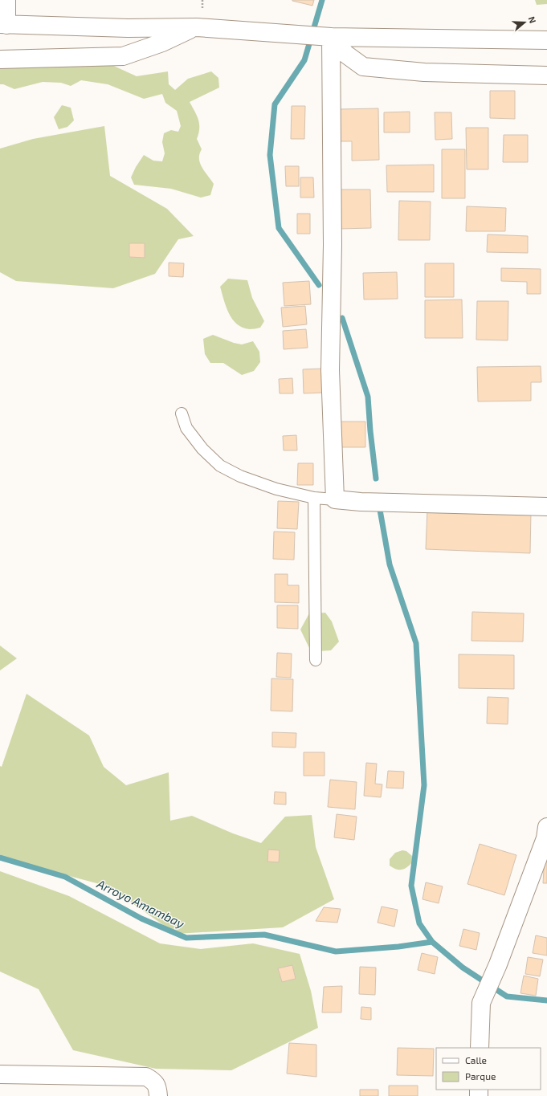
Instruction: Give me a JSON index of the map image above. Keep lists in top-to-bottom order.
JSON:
{
  "water": ["Arroyo Amambay"],
  "legend": ["Calle", "Parque"],
  "north": "right"
}
